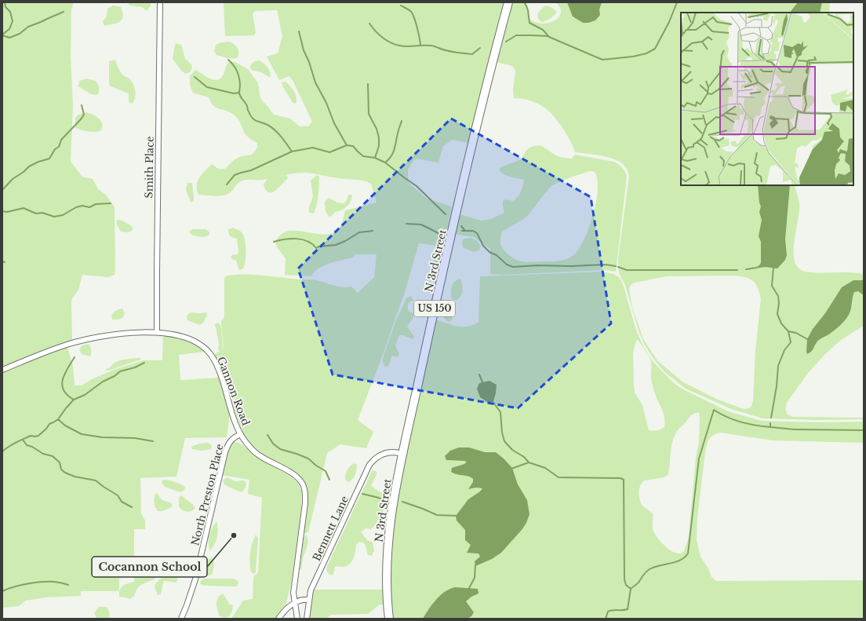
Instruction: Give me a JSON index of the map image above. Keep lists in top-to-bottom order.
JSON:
{
  "streets": {
    "main road": ["N 3rd Street", "US 150"],
    "street": [
      "Smith Place",
      "Gannon Road",
      "North Preston Place",
      "Bennett Lane"
    ]
  },
  "crossings": [
    ["Smith Place", "Gannon Road"],
    ["N 3rd Street", "Bennett Lane"],
    ["Gannon Road", "North Preston Place"]
  ],
  "places": ["Cocannon School"]
}
